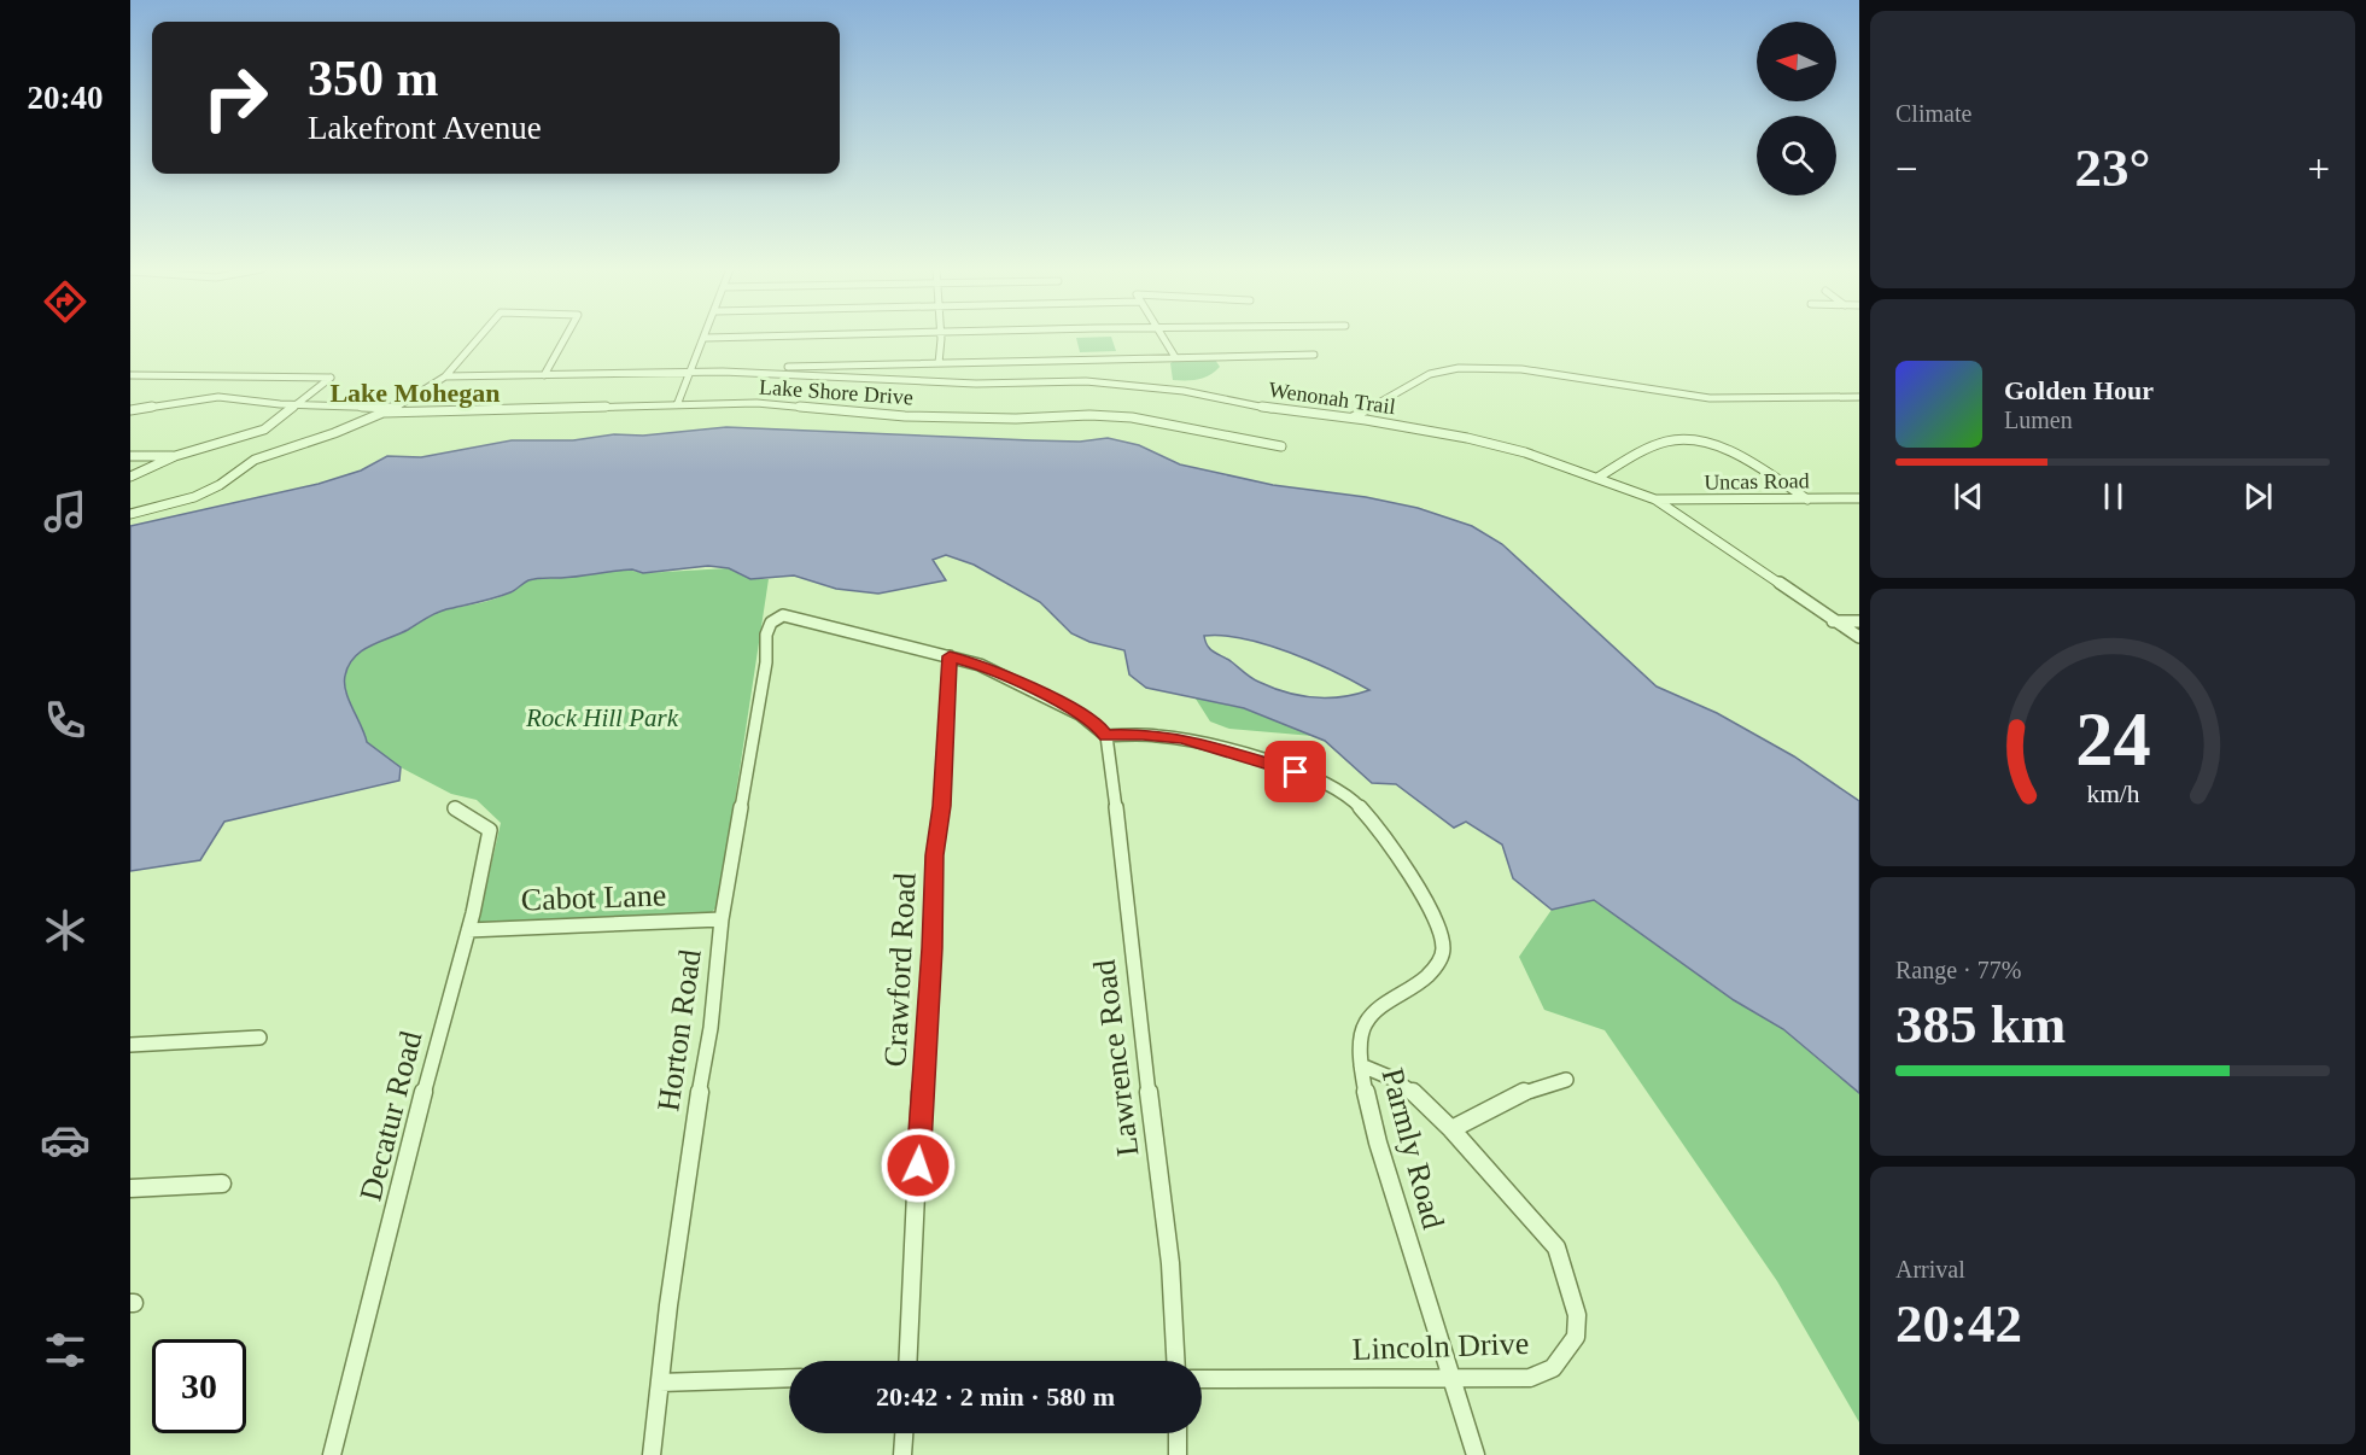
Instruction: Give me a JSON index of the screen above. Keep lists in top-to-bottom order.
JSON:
{
  "streets": {
    "street": [
      "Lake Shore Drive",
      "Wenonah Trail",
      "Uncas Road",
      "Cabot Lane",
      "Crawford Road",
      "Horton Road",
      "Lawrence Road",
      "Decatur Road",
      "Parmly Road",
      "Lincoln Drive"
    ]
  },
  "crossings": [
    ["Wenonah Trail", "Uncas Road"],
    ["Cabot Lane", "Horton Road"],
    ["Cabot Lane", "Decatur Road"],
    ["Crawford Road", "Horton Road"],
    ["Lawrence Road", "Parmly Road"],
    ["Parmly Road", "Lincoln Drive"]
  ],
  "districts": ["Lake Mohegan"],
  "parks": ["Rock Hill Park"],
  "north": "left",
  "page": {
    "tabs": "20:40",
    "tile": [
      "Climate",
      ["Range · 77%", "385 km"],
      ["Arrival", "20:42"]
    ],
    "turn": ["350 m", "Lakefront Avenue"],
    "heat": ["−", "23°", "+"],
    "song": ["Golden Hour", "Lumen"],
    "limit": "30",
    "trip": "20:42 · 2 min · 580 m",
    "gauge": ["24", "km/h"]
  }
}
